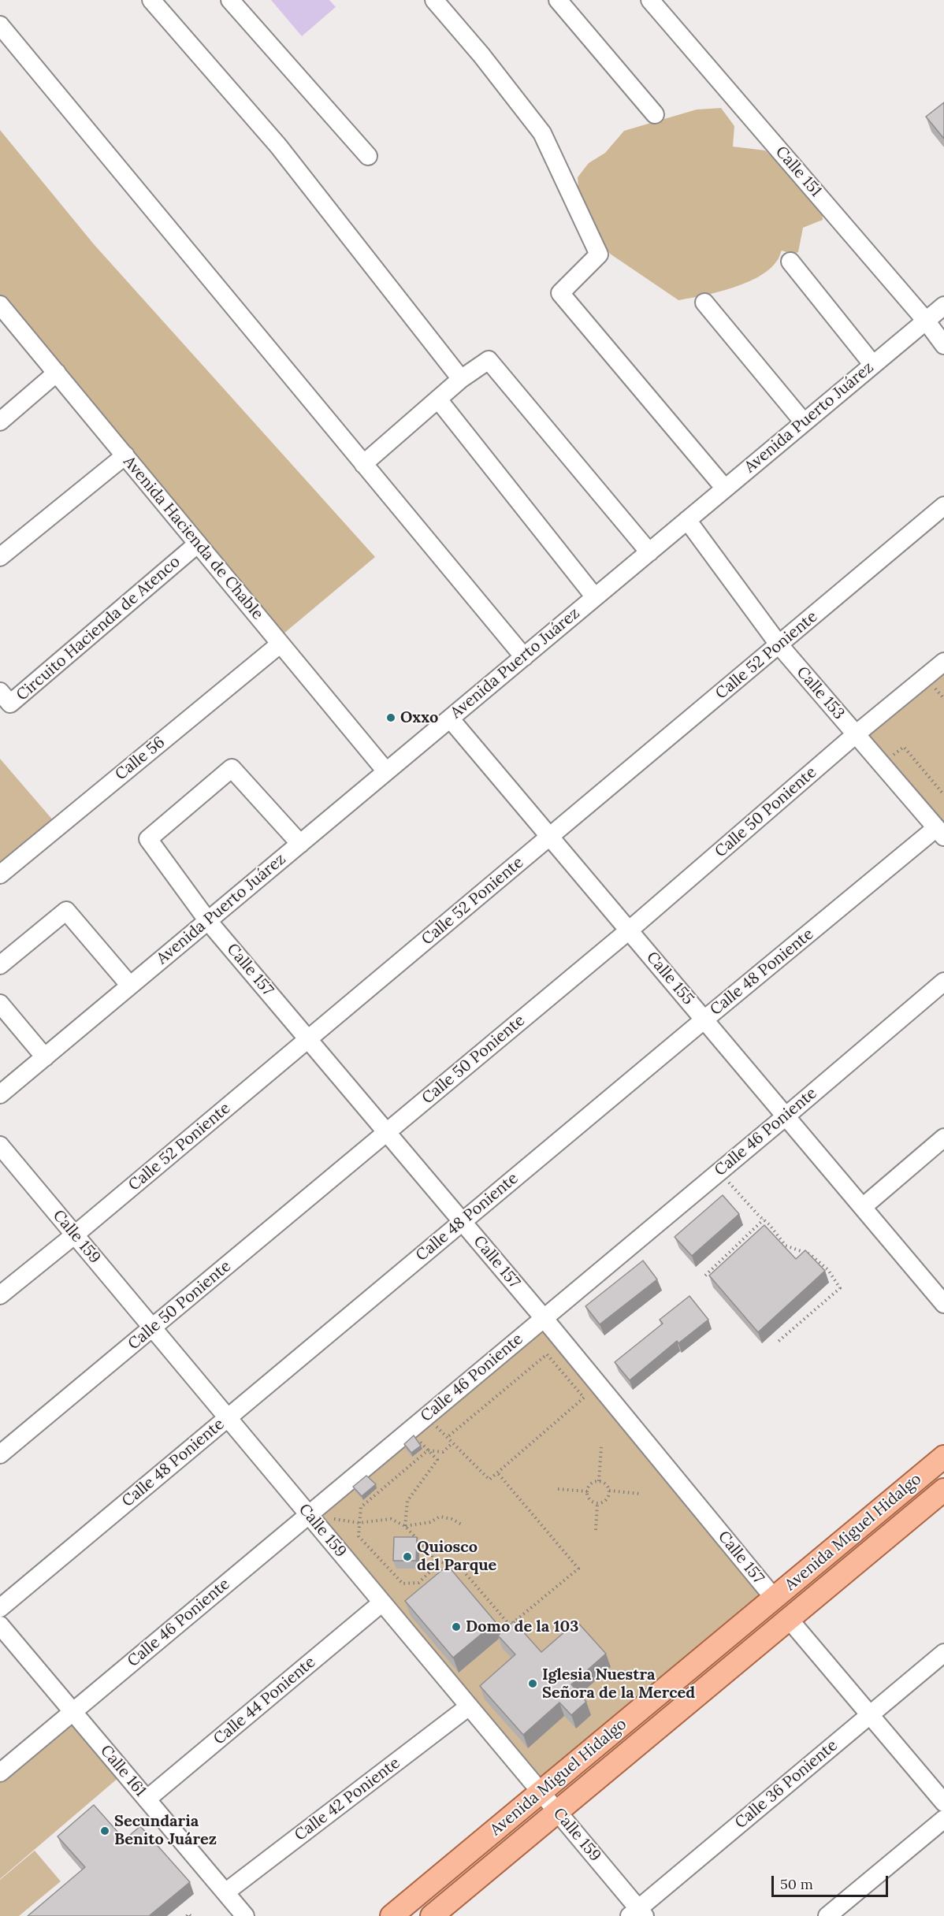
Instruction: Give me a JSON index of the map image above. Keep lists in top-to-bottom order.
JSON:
{
  "streets": {
    "main road": ["Avenida Miguel Hidalgo"],
    "street": [
      "Calle 151",
      "Avenida Puerto Juárez",
      "Avenida Hacienda de Chable",
      "Circuito Hacienda de Atenco",
      "Calle 52 Poniente",
      "Calle 153",
      "Calle 56",
      "Calle 50 Poniente",
      "Calle 157",
      "Calle 48 Poniente",
      "Calle 155",
      "Calle 46 Poniente",
      "Calle 159",
      "Calle 44 Poniente",
      "Calle 161",
      "Calle 36 Poniente",
      "Calle 42 Poniente"
    ]
  },
  "crossings": [
    ["Calle 151", "Avenida Puerto Juárez"],
    ["Avenida Puerto Juárez", "Avenida Hacienda de Chable"],
    ["Avenida Puerto Juárez", "Calle 153"],
    ["Avenida Puerto Juárez", "Calle 157"],
    ["Avenida Puerto Juárez", "Calle 155"],
    ["Avenida Hacienda de Chable", "Circuito Hacienda de Atenco"],
    ["Avenida Hacienda de Chable", "Calle 56"],
    ["Calle 52 Poniente", "Calle 153"],
    ["Calle 52 Poniente", "Calle 157"],
    ["Calle 52 Poniente", "Calle 155"],
    ["Calle 52 Poniente", "Calle 159"],
    ["Calle 153", "Calle 50 Poniente"],
    ["Calle 153", "Calle 48 Poniente"],
    ["Calle 50 Poniente", "Calle 157"],
    ["Calle 50 Poniente", "Calle 155"],
    ["Calle 50 Poniente", "Calle 159"],
    ["Calle 157", "Calle 48 Poniente"],
    ["Calle 157", "Calle 46 Poniente"],
    ["Calle 157", "Avenida Miguel Hidalgo"],
    ["Calle 48 Poniente", "Calle 155"],
    ["Calle 48 Poniente", "Calle 159"],
    ["Calle 155", "Calle 46 Poniente"],
    ["Calle 46 Poniente", "Calle 159"],
    ["Calle 46 Poniente", "Calle 161"],
    ["Calle 159", "Avenida Miguel Hidalgo"],
    ["Calle 159", "Calle 44 Poniente"],
    ["Calle 159", "Calle 36 Poniente"],
    ["Calle 159", "Calle 42 Poniente"],
    ["Calle 44 Poniente", "Calle 161"],
    ["Calle 161", "Calle 42 Poniente"]
  ],
  "places": [
    "Oxxo",
    "Quiosco del Parque",
    "Domo de la 103",
    "Iglesia Nuestra Señora de la Merced",
    "Secundaria Benito Juárez"
  ],
  "scale_bar": "50 m"
}
